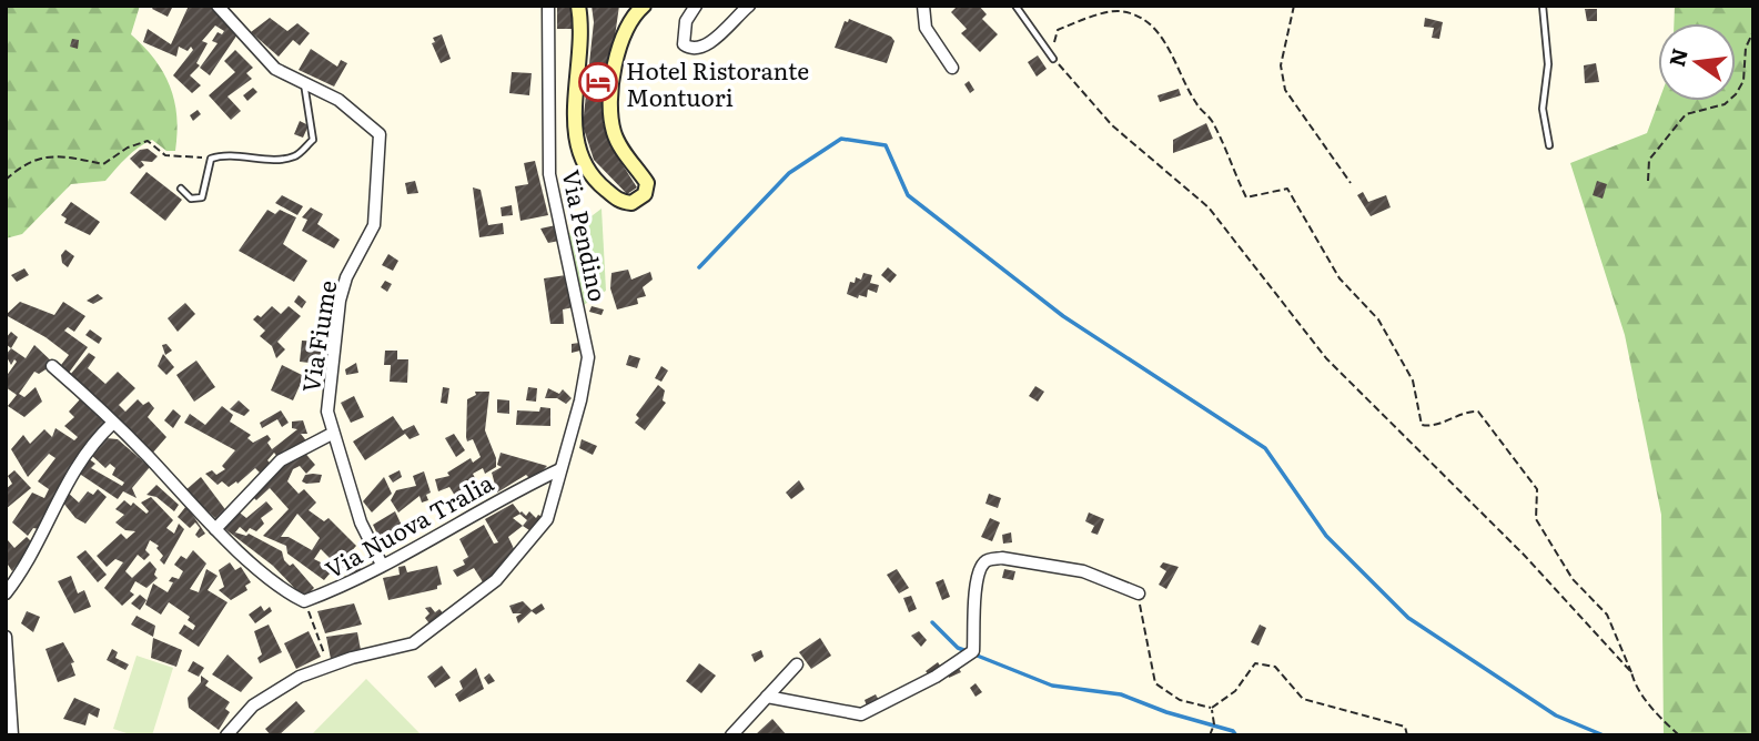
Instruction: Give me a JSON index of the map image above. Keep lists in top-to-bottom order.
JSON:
{
  "streets": {
    "street": ["Via Pendino", "Via Fiume", "Via Nuova Tralia"]
  },
  "crossings": [
    ["Via Pendino", "Via Nuova Tralia"],
    ["Via Fiume", "Via Nuova Tralia"]
  ],
  "places": {
    "hotel": ["Hotel Ristorante Montuori"]
  },
  "north": "left"
}
